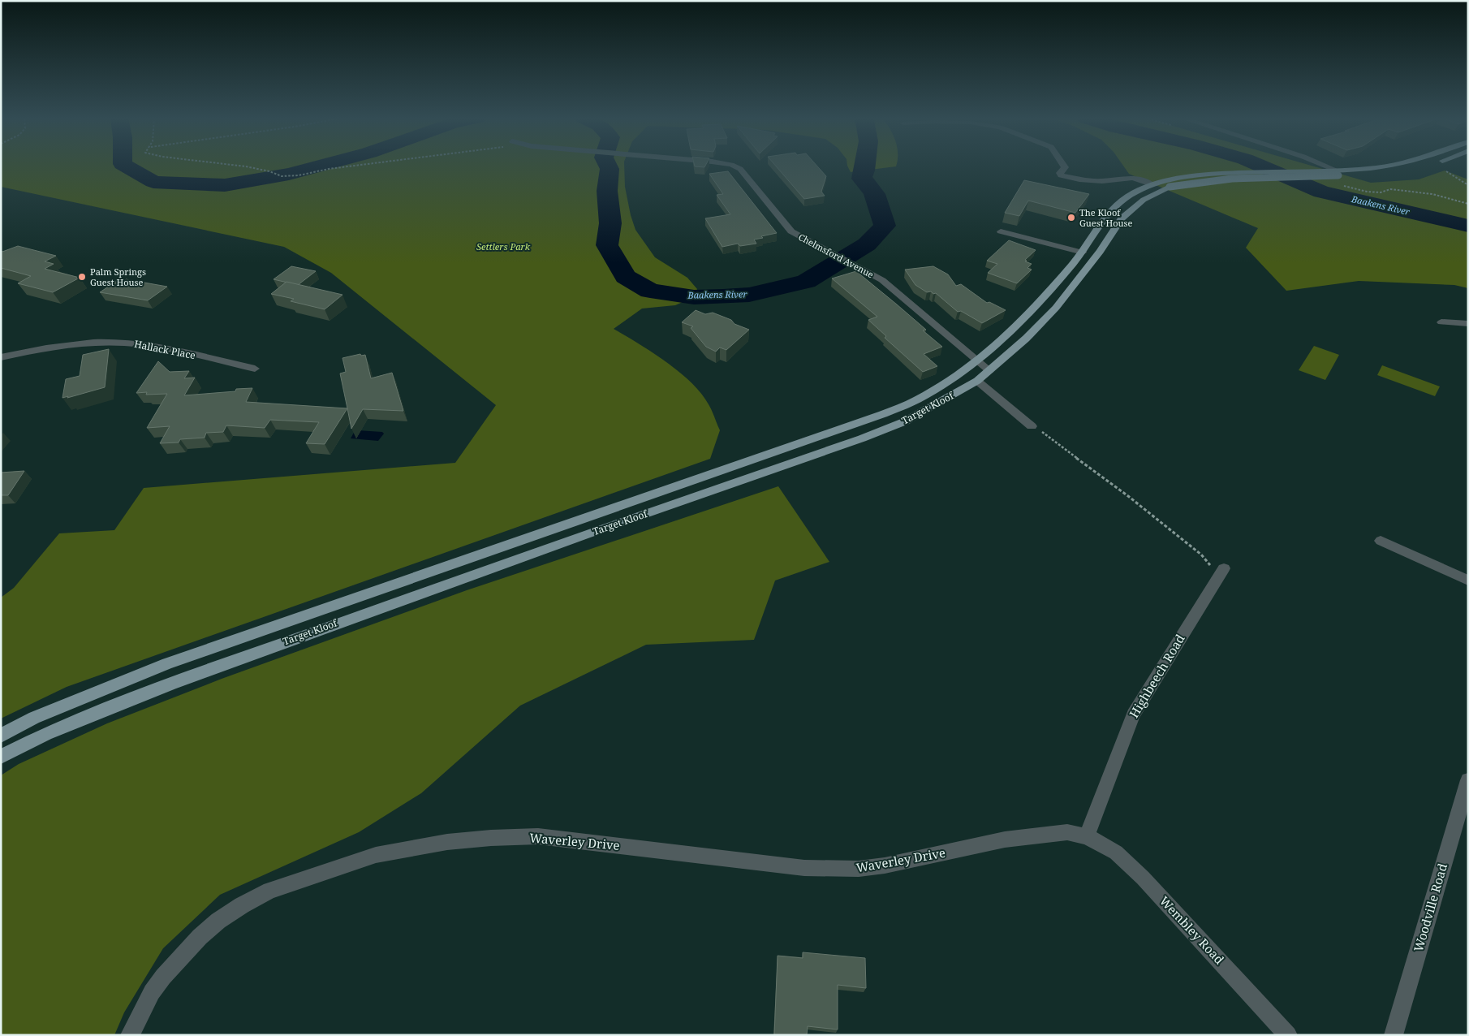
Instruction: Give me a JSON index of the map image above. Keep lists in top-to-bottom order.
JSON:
{
  "streets": {
    "main road": ["Target Kloof"],
    "street": [
      "Chelmsford Avenue",
      "Hallack Place",
      "Highbeech Road",
      "Waverley Drive",
      "Woodville Road",
      "Wembley Road"
    ]
  },
  "crossings": [
    ["Chelmsford Avenue", "Target Kloof"],
    ["Highbeech Road", "Waverley Drive"],
    ["Highbeech Road", "Wembley Road"],
    ["Waverley Drive", "Wembley Road"]
  ],
  "water": ["Baakens River"],
  "parks": ["Settlers Park"],
  "places": ["The Kloof Guest House", "Palm Springs Guest House"]
}
